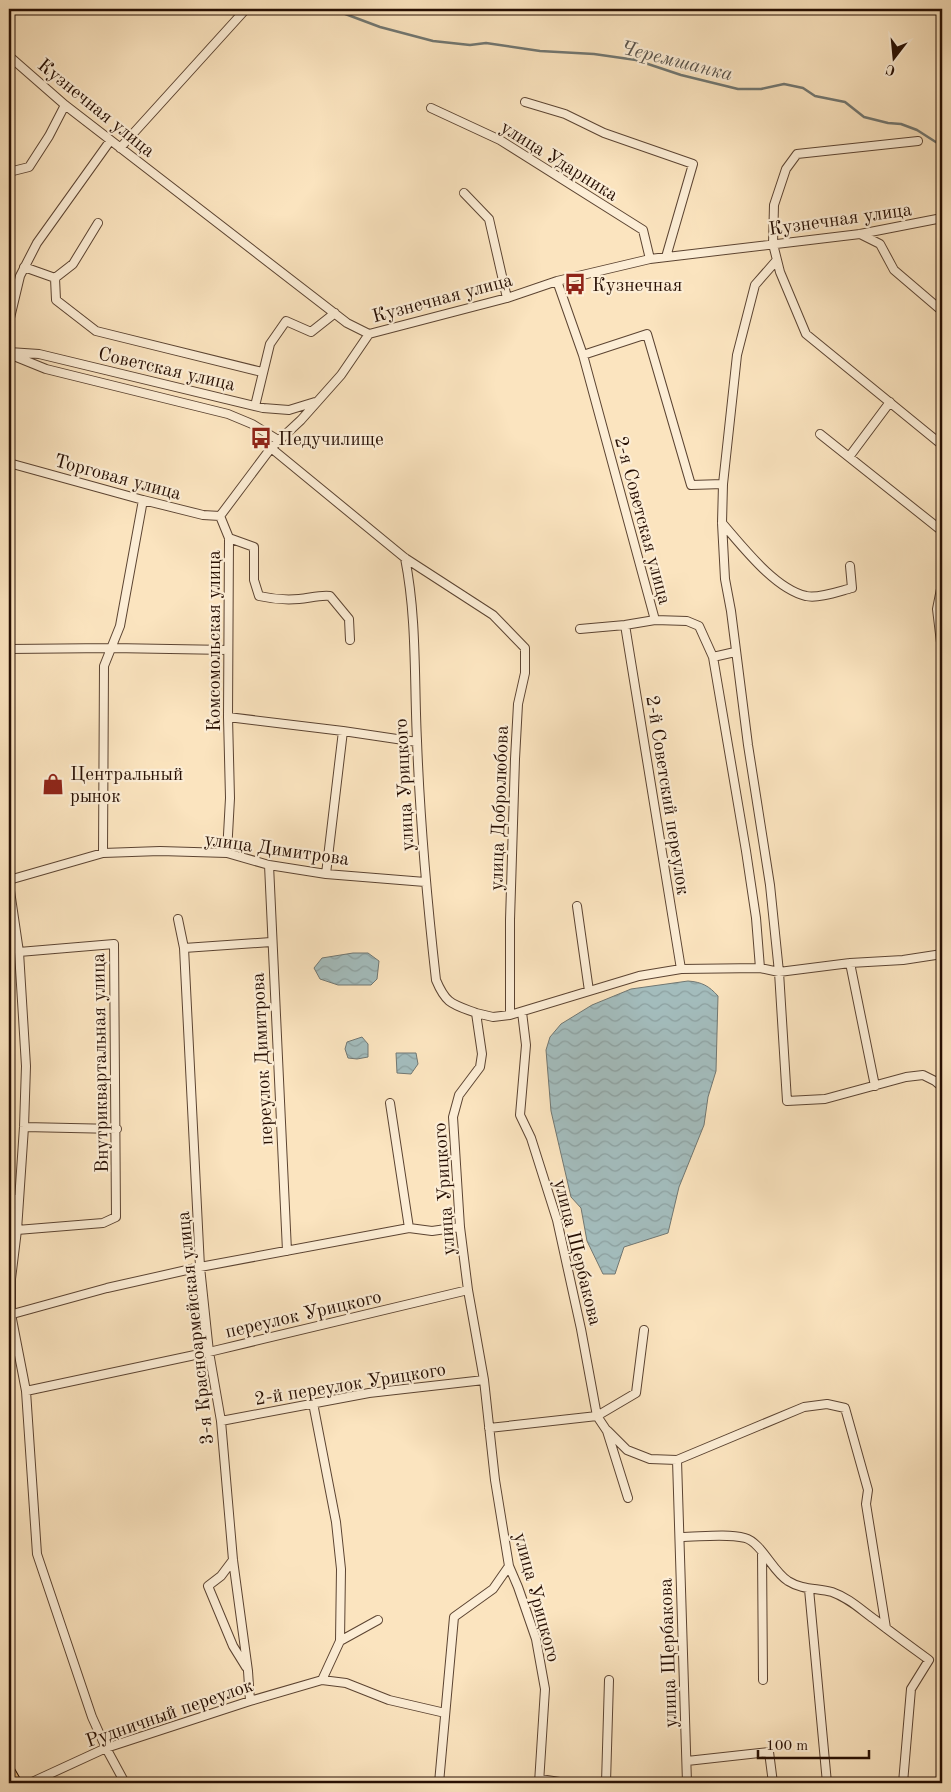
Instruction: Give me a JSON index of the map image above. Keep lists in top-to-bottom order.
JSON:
{
  "streets": {
    "street": [
      "Кузнечная улица",
      "улица Ударника",
      "Советская улица",
      "Торговая улица",
      "2-я Советская улица",
      "Комсомольская улица",
      "улица Урицкого",
      "2-й Советский переулок",
      "улица Добролюбова",
      "улица Димитрова",
      "переулок Димитрова",
      "Внутриквартальная улица",
      "улица Щербакова",
      "переулок Урицкого",
      "3-я Красноармейская улица",
      "2-й переулок Урицкого",
      "Рудничный переулок"
    ]
  },
  "crossings": [
    ["Кузнечная улица", "улица Ударника"],
    ["Кузнечная улица", "2-я Советская улица"],
    ["Торговая улица", "Комсомольская улица"],
    ["Комсомольская улица", "улица Димитрова"],
    ["улица Урицкого", "улица Добролюбова"],
    ["улица Урицкого", "улица Димитрова"],
    ["улица Урицкого", "переулок Урицкого"],
    ["улица Урицкого", "2-й переулок Урицкого"],
    ["улица Димитрова", "переулок Димитрова"],
    ["переулок Урицкого", "3-я Красноармейская улица"],
    ["3-я Красноармейская улица", "2-й переулок Урицкого"],
    ["3-я Красноармейская улица", "Рудничный переулок"]
  ],
  "water": ["Черемшанка"],
  "places": {
    "bus stop": ["Кузнечная", "Педучилище"],
    "shop": ["Центральный рынок"]
  },
  "scale_bar": "100 m",
  "north": "bottom"
}
